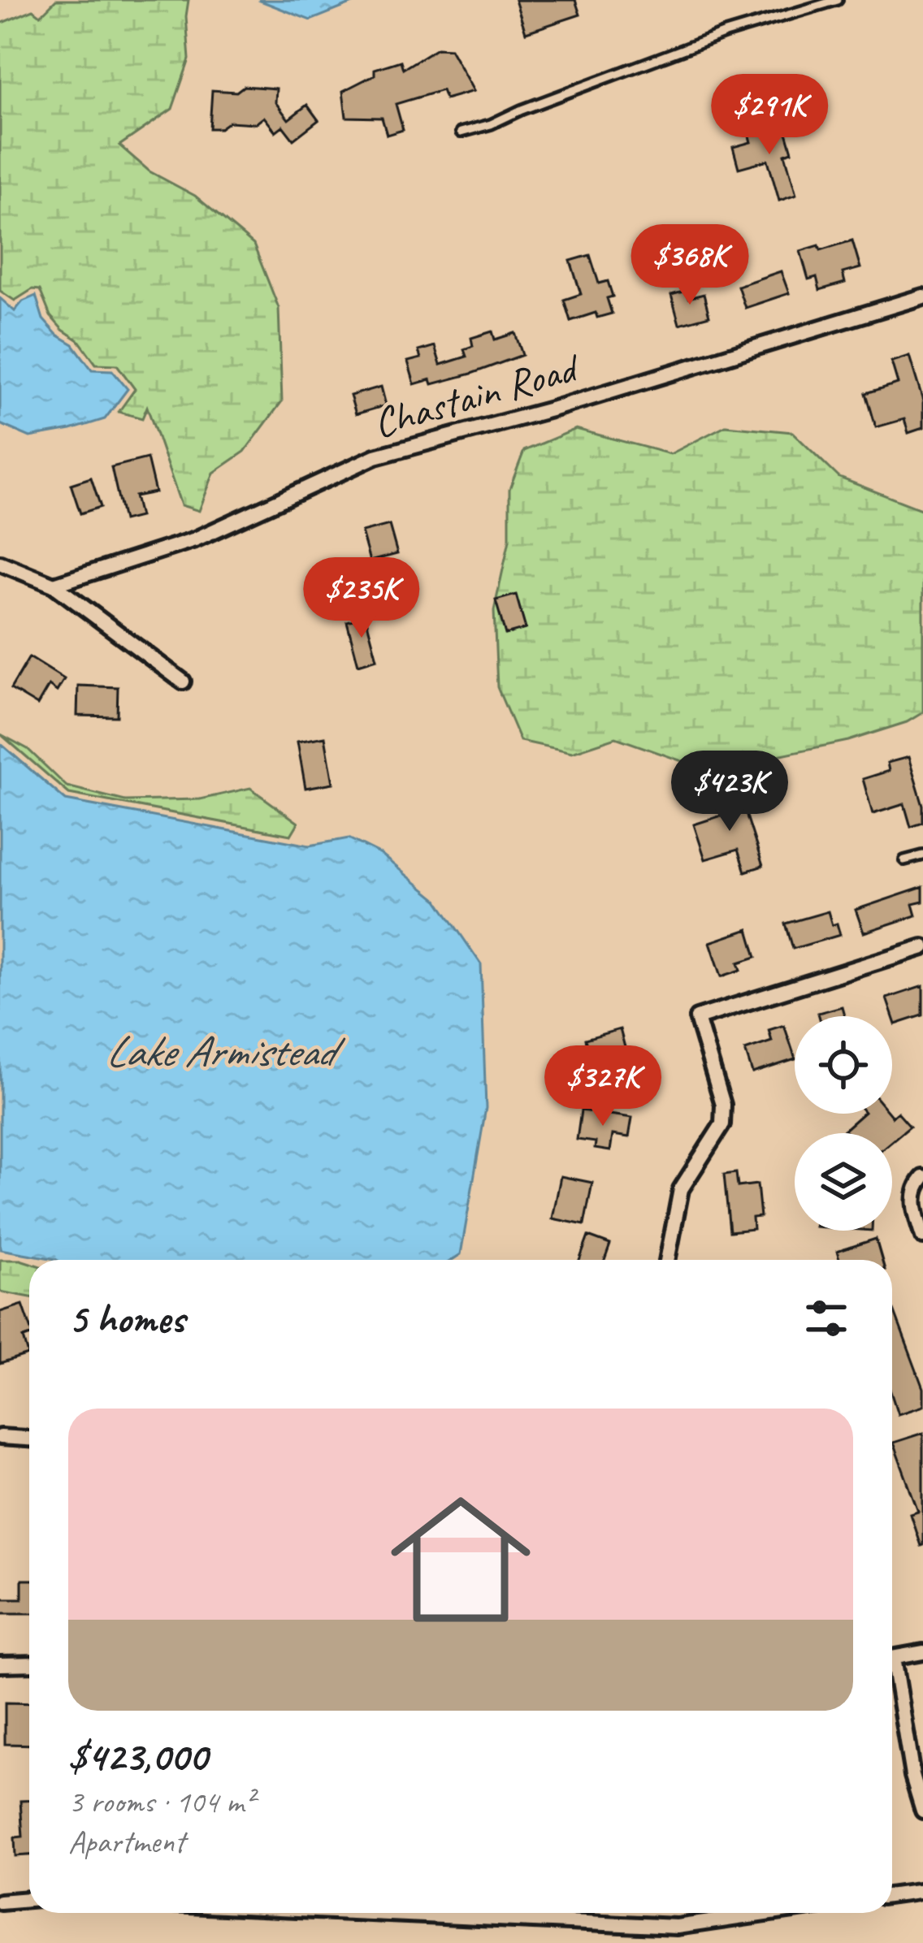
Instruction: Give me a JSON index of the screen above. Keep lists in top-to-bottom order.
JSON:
{
  "streets": {
    "street": ["Chastain Road"]
  },
  "water": ["Lake Armistead"],
  "page": {
    "price": [
      "$291K",
      "$368K",
      "$235K",
      "$423K",
      "$327K"
    ],
    "heading": "5 homes",
    "list": [
      {
        "name": "$423,000",
        "note": "3 rooms · 104 m² · Apartment"
      }
    ]
  }
}
